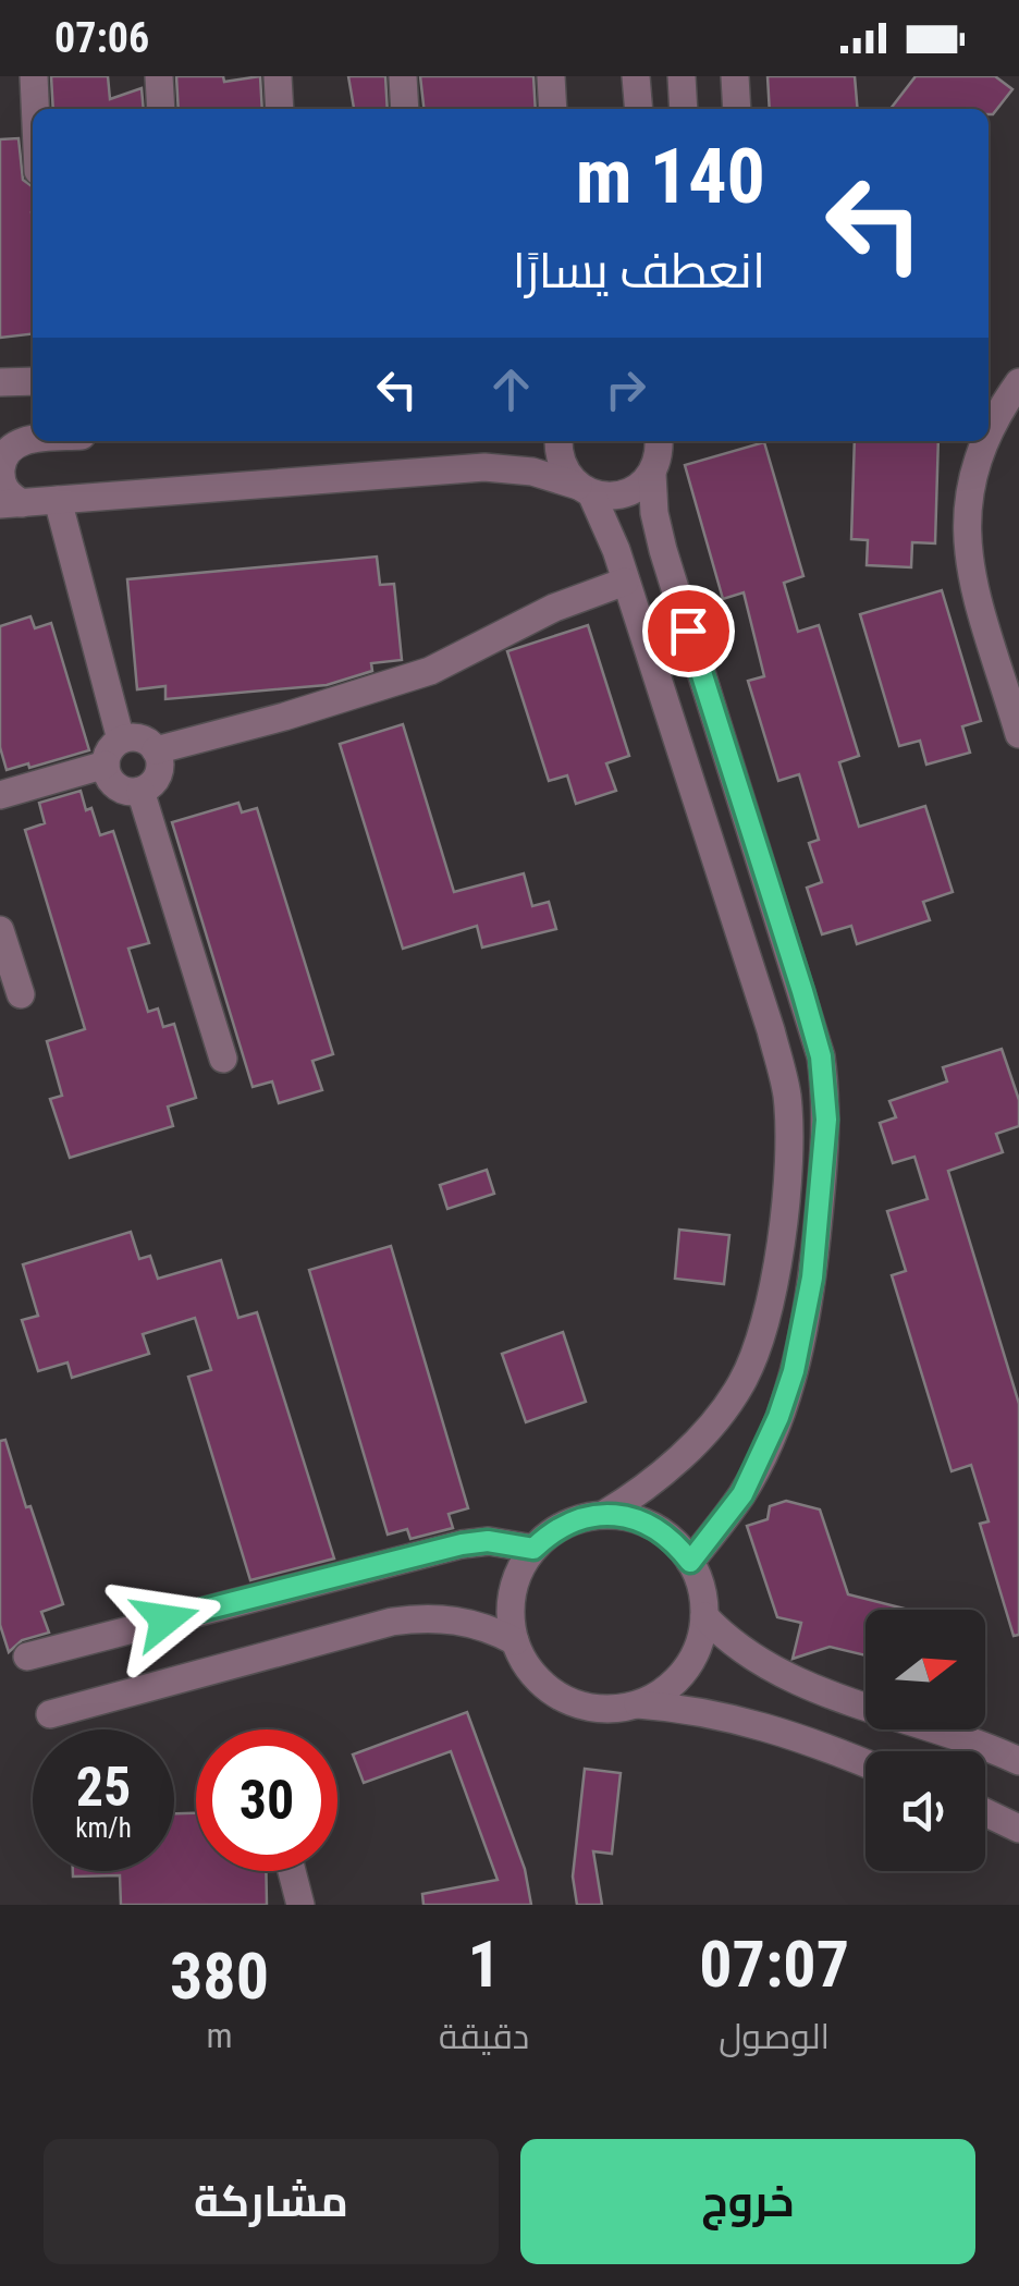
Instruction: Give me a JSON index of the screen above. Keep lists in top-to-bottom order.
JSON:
{
  "north": "right",
  "page": {
    "status": "07:06",
    "turn": ["140 m", "انعطف يسارًا"],
    "speed": "25 km/h",
    "limit": "30",
    "eta": [
      "07:07",
      "الوصول",
      "1",
      "دقيقة",
      "380",
      "m"
    ],
    "buttons": ["خروج", "مشاركة"]
  }
}
